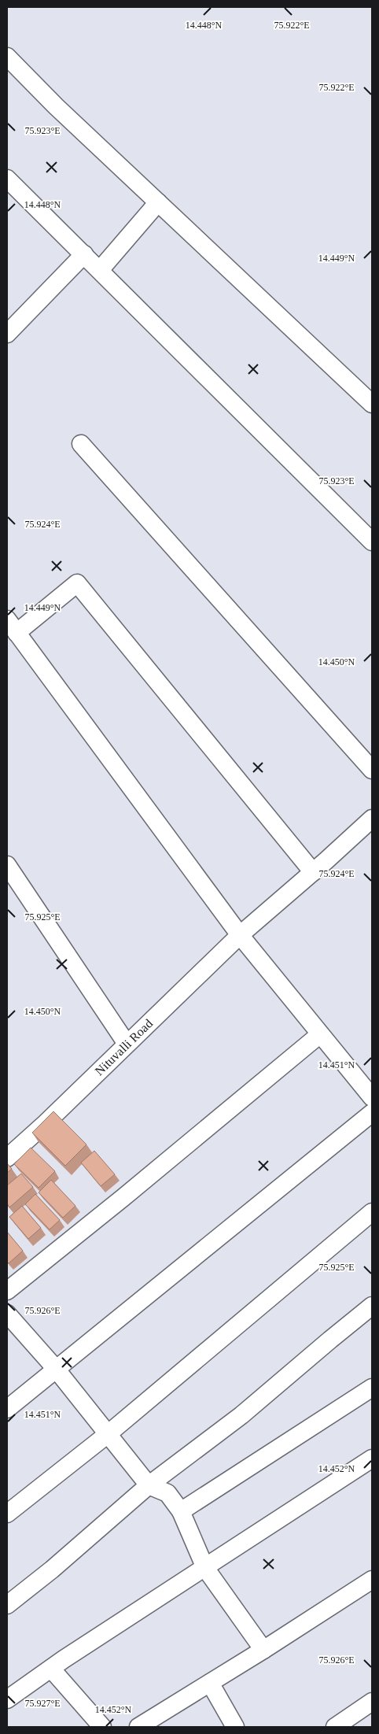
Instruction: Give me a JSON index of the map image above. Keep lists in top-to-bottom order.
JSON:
{
  "streets": {
    "street": ["Nituvalli Road"]
  },
  "coordinates": [
    "75.922°E",
    "14.448°N",
    "75.923°E",
    "14.449°N",
    "75.924°E",
    "14.450°N",
    "75.925°E",
    "14.451°N",
    "75.926°E",
    "14.452°N",
    "75.927°E"
  ]
}
